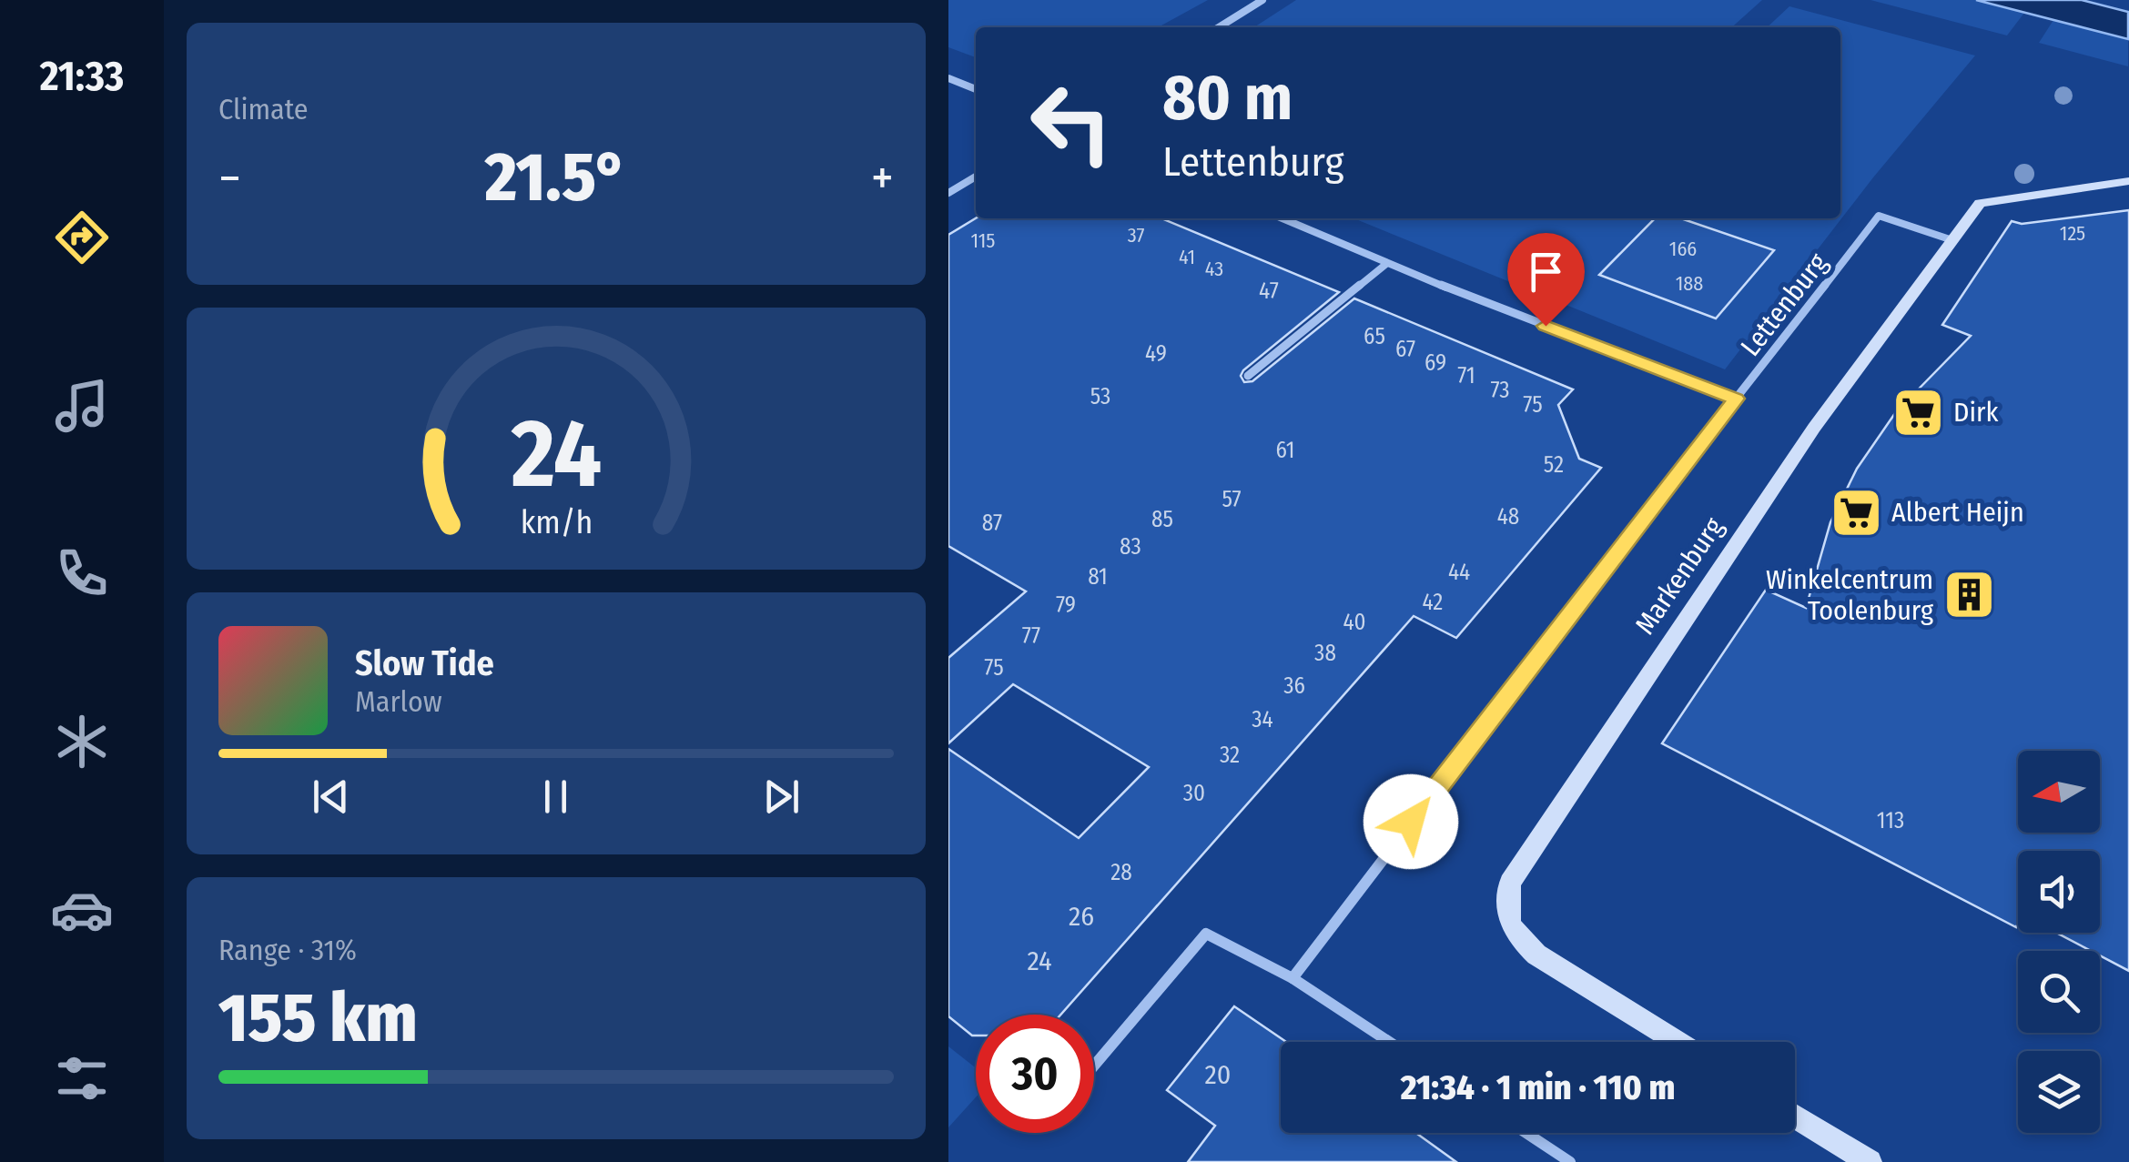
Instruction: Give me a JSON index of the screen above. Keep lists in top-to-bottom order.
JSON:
{
  "streets": {
    "street": ["Lettenburg", "Markenburg"]
  },
  "crossings": [
    ["Lettenburg", "Markenburg"]
  ],
  "places": {
    "supermarket": ["Dirk", "Albert Heijn"],
    "building": ["Winkelcentrum Toolenburg"]
  },
  "house_numbers": [
    "125",
    "37",
    "115",
    "166",
    "41",
    "43",
    "188",
    "47",
    "65",
    "67",
    "49",
    "69",
    "71",
    "73",
    "53",
    "75",
    "61",
    "52",
    "57",
    "48",
    "85",
    "87",
    "83",
    "44",
    "81",
    "42",
    "79",
    "40",
    "77",
    "38",
    "75",
    "36",
    "34",
    "32",
    "30",
    "113",
    "28",
    "26",
    "24",
    "20"
  ],
  "north": "left",
  "page": {
    "tabs": "21:33",
    "tile": [
      "Climate",
      ["Range · 31%", "155 km"]
    ],
    "turn": ["80 m", "Lettenburg"],
    "heat": ["−", "21.5°", "+"],
    "song": ["Slow Tide", "Marlow"],
    "limit": "30",
    "trip": "21:34 · 1 min · 110 m",
    "gauge": ["24", "km/h"]
  }
}
